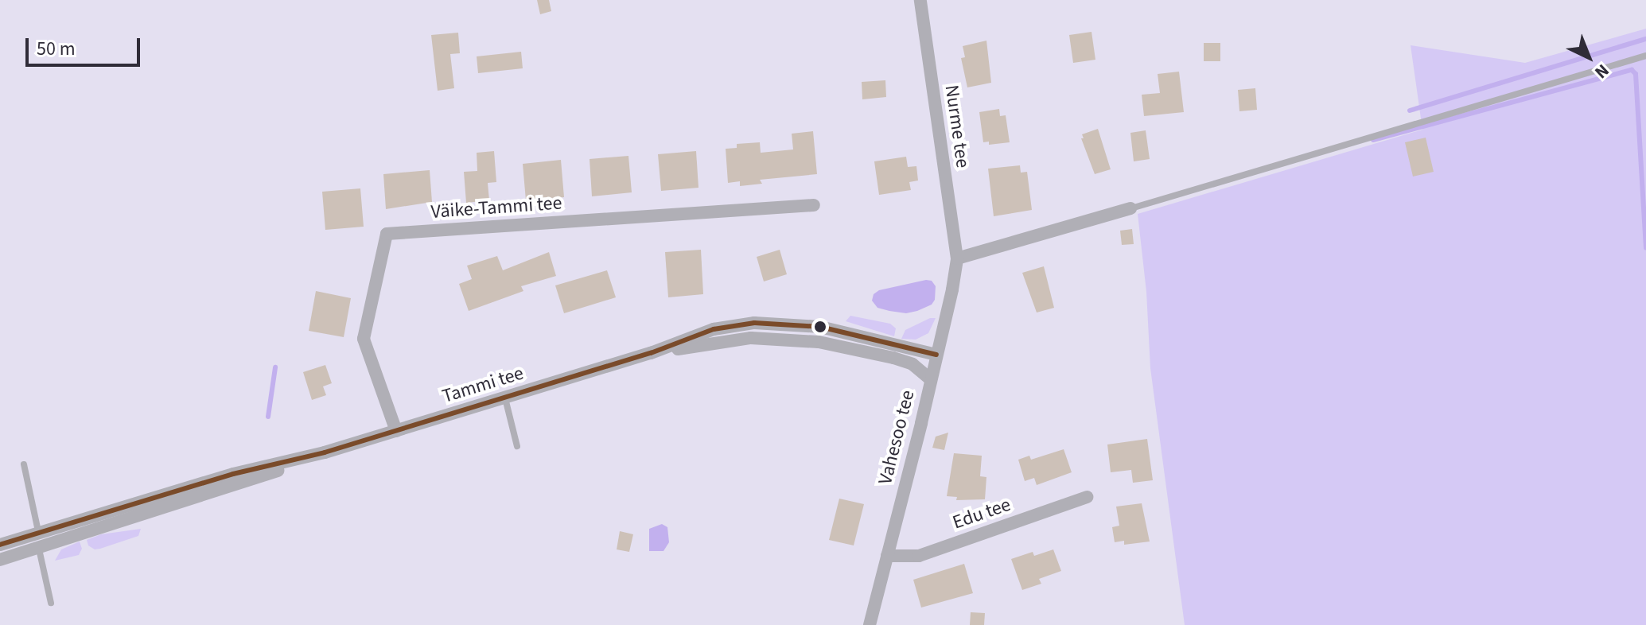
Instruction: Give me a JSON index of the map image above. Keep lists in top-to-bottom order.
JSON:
{
  "streets": {
    "street": [
      "Nurme tee",
      "Väike-Tammi tee",
      "Tammi tee",
      "Vahesoo tee",
      "Edu tee"
    ]
  },
  "crossings": [
    ["Nurme tee", "Vahesoo tee"],
    ["Väike-Tammi tee", "Tammi tee"],
    ["Tammi tee", "Vahesoo tee"],
    ["Vahesoo tee", "Edu tee"]
  ],
  "scale_bar": "50 m",
  "north": "bottom right"
}
